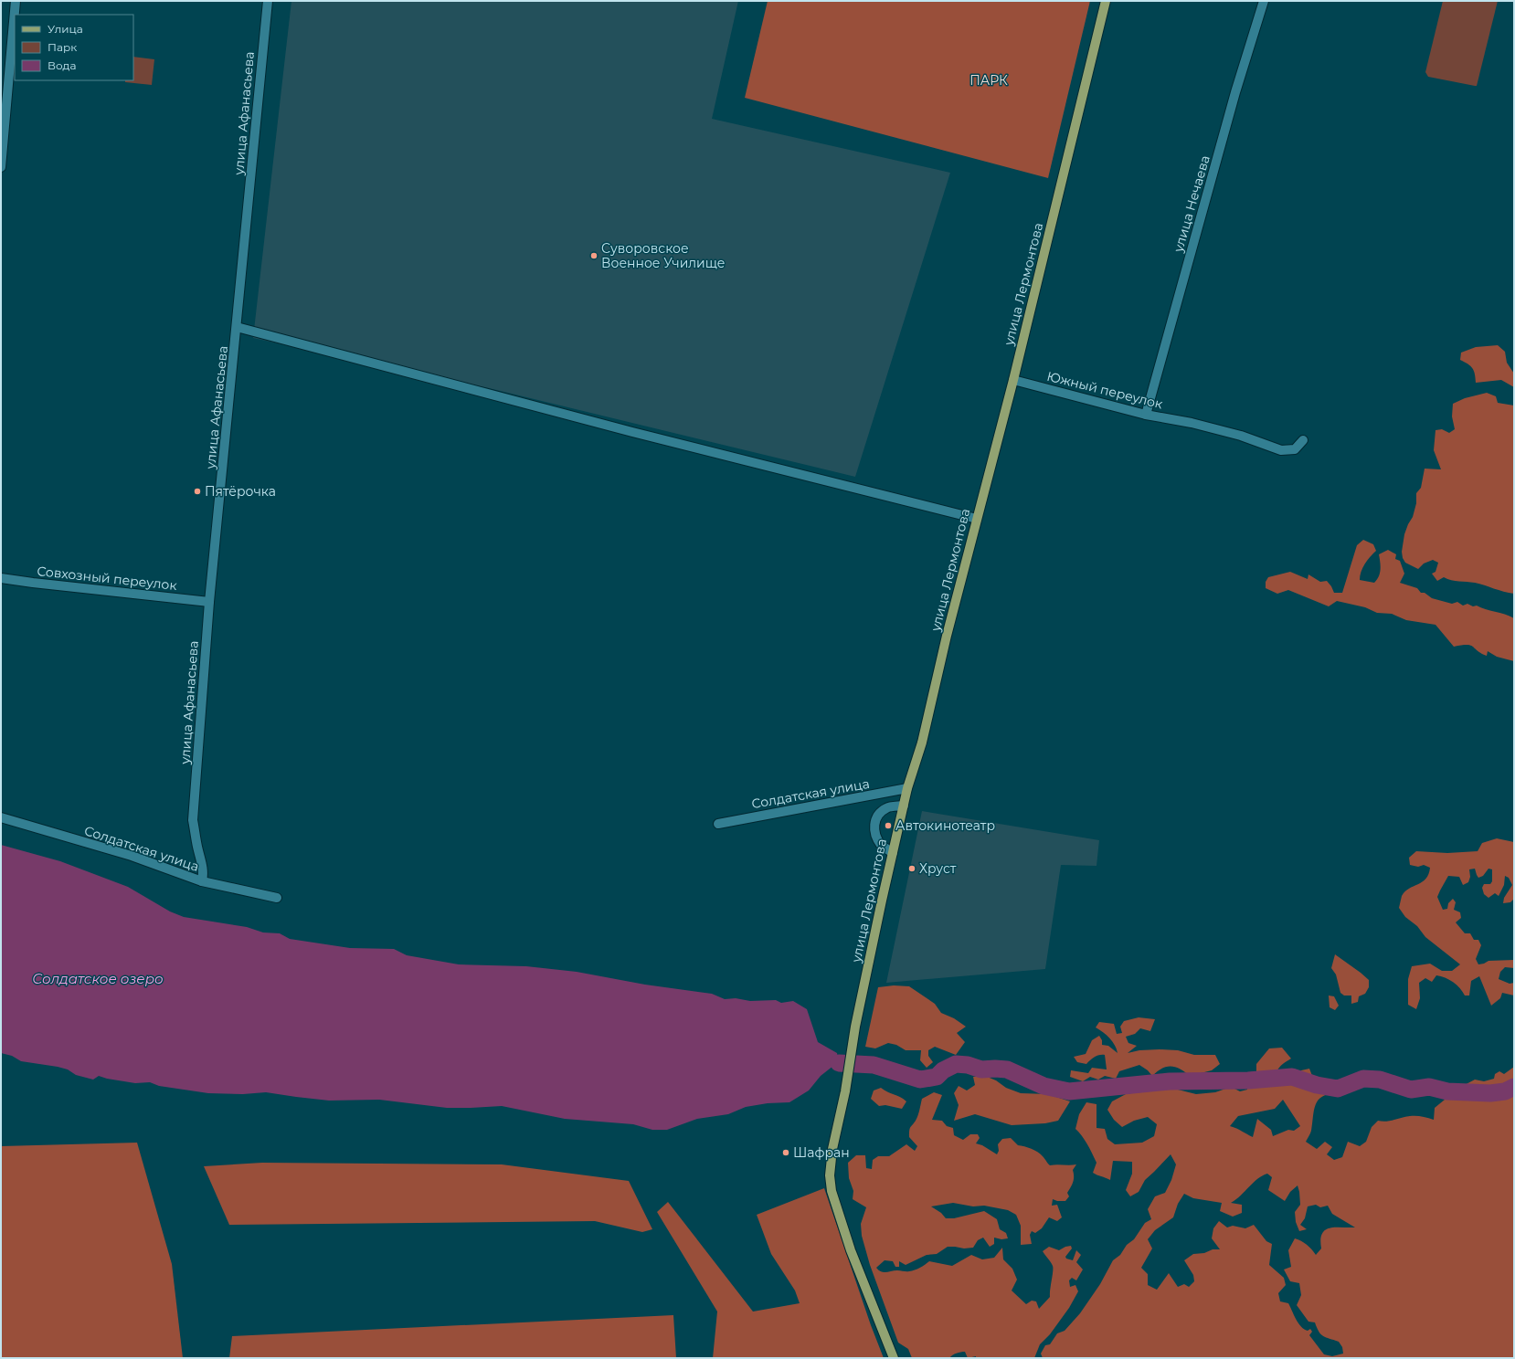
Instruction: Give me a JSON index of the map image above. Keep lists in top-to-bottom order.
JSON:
{
  "streets": {
    "main road": ["улица Лермонтова"],
    "street": [
      "улица Афанасьева",
      "улица Нечаева",
      "Южный переулок",
      "Совхозный переулок",
      "Солдатская улица"
    ]
  },
  "crossings": [
    ["улица Афанасьева", "Совхозный переулок"],
    ["улица Афанасьева", "Солдатская улица"],
    ["улица Нечаева", "Южный переулок"],
    ["улица Лермонтова", "Южный переулок"],
    ["улица Лермонтова", "Солдатская улица"]
  ],
  "water": ["Солдатское озеро"],
  "parks": ["ПАРК"],
  "places": [
    "Суворовское Военное Училище",
    "Пятёрочка",
    "Автокинотеатр",
    "Хруст",
    "Шафран"
  ],
  "legend": ["Улица", "Парк", "Вода"]
}
